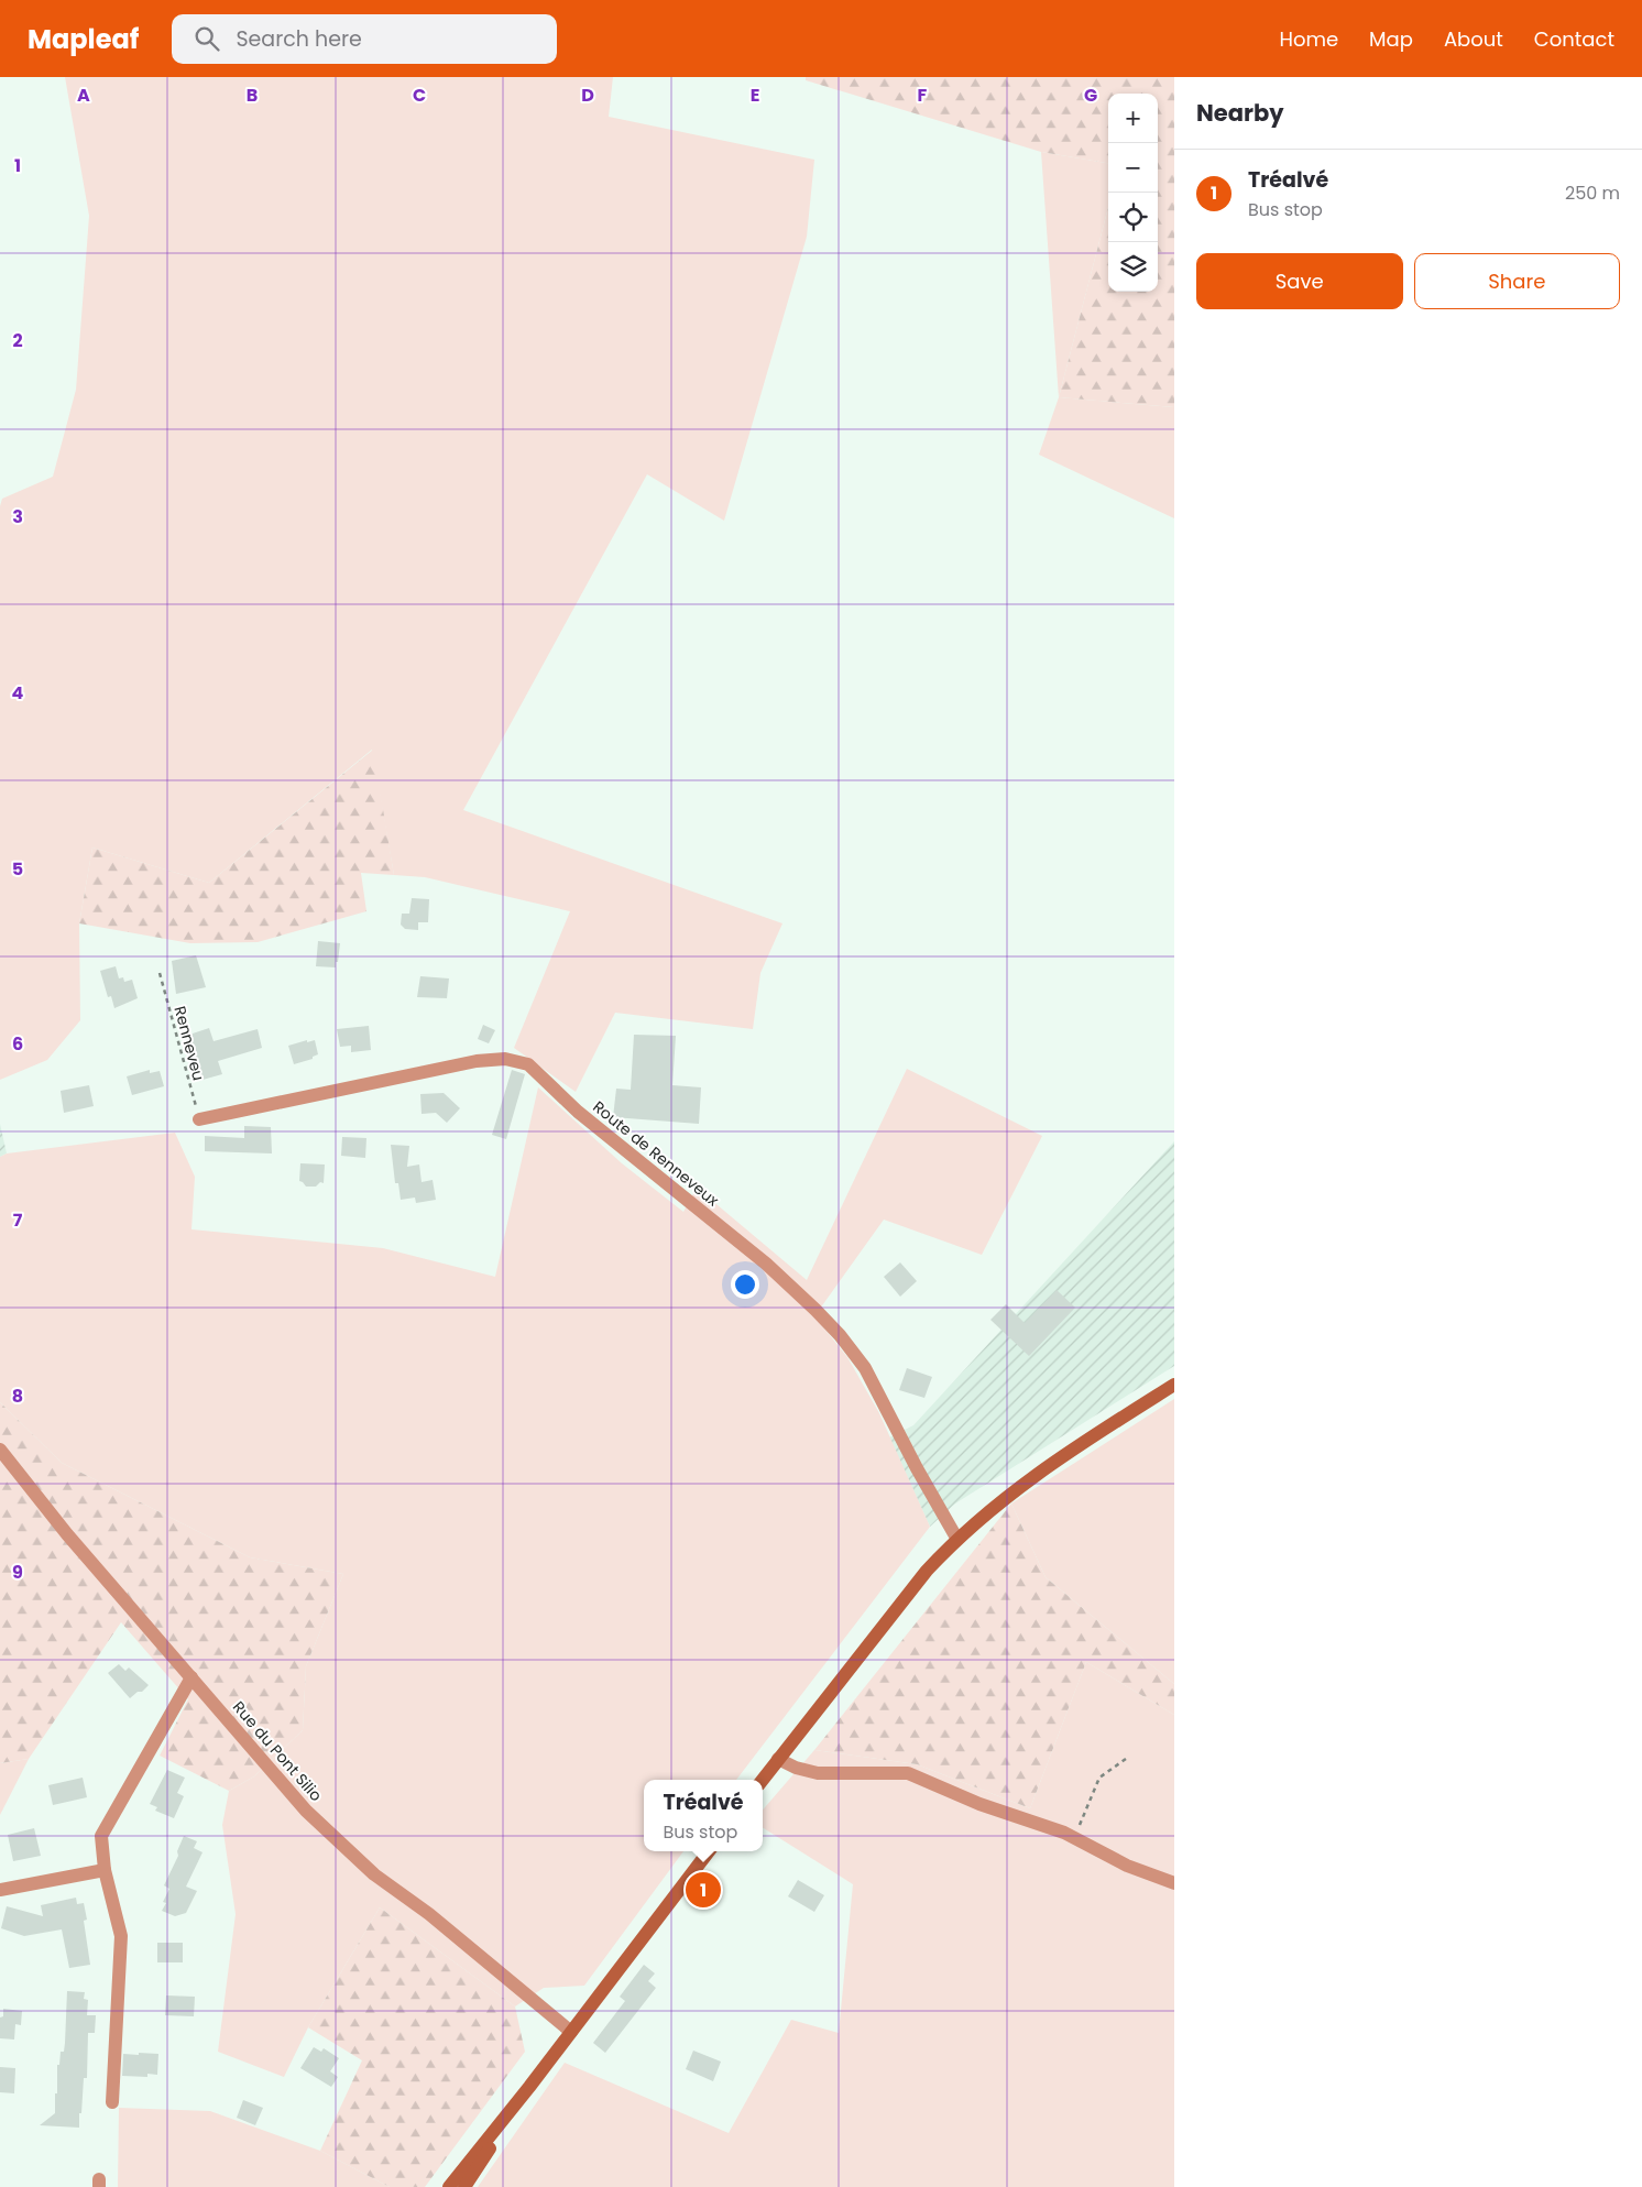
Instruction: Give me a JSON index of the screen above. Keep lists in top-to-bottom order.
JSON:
{
  "streets": {
    "street": ["Route de Renneveux", "Rue du Pont Silio"],
    "path": ["Renneveu"]
  },
  "crossings": [
    ["Renneveu", "Route de Renneveux"]
  ],
  "page": {
    "header": "Mapleaf",
    "search": "Search here",
    "nav": [
      "Home",
      "Map",
      "About",
      "Contact"
    ],
    "heading": "Nearby",
    "map_buttons": ["+", "−"],
    "list": [
      {
        "mark": "1",
        "name": "Tréalvé",
        "note": "Bus stop",
        "value": "250 m"
      }
    ],
    "buttons": ["Save", "Share"],
    "popup": ["Tréalvé", "Bus stop"],
    "pins": "1"
  },
  "grid": {
    "columns": [
      "A",
      "B",
      "C",
      "D",
      "E",
      "F",
      "G"
    ],
    "rows": [
      "1",
      "2",
      "3",
      "4",
      "5",
      "6",
      "7",
      "8",
      "9"
    ]
  }
}
